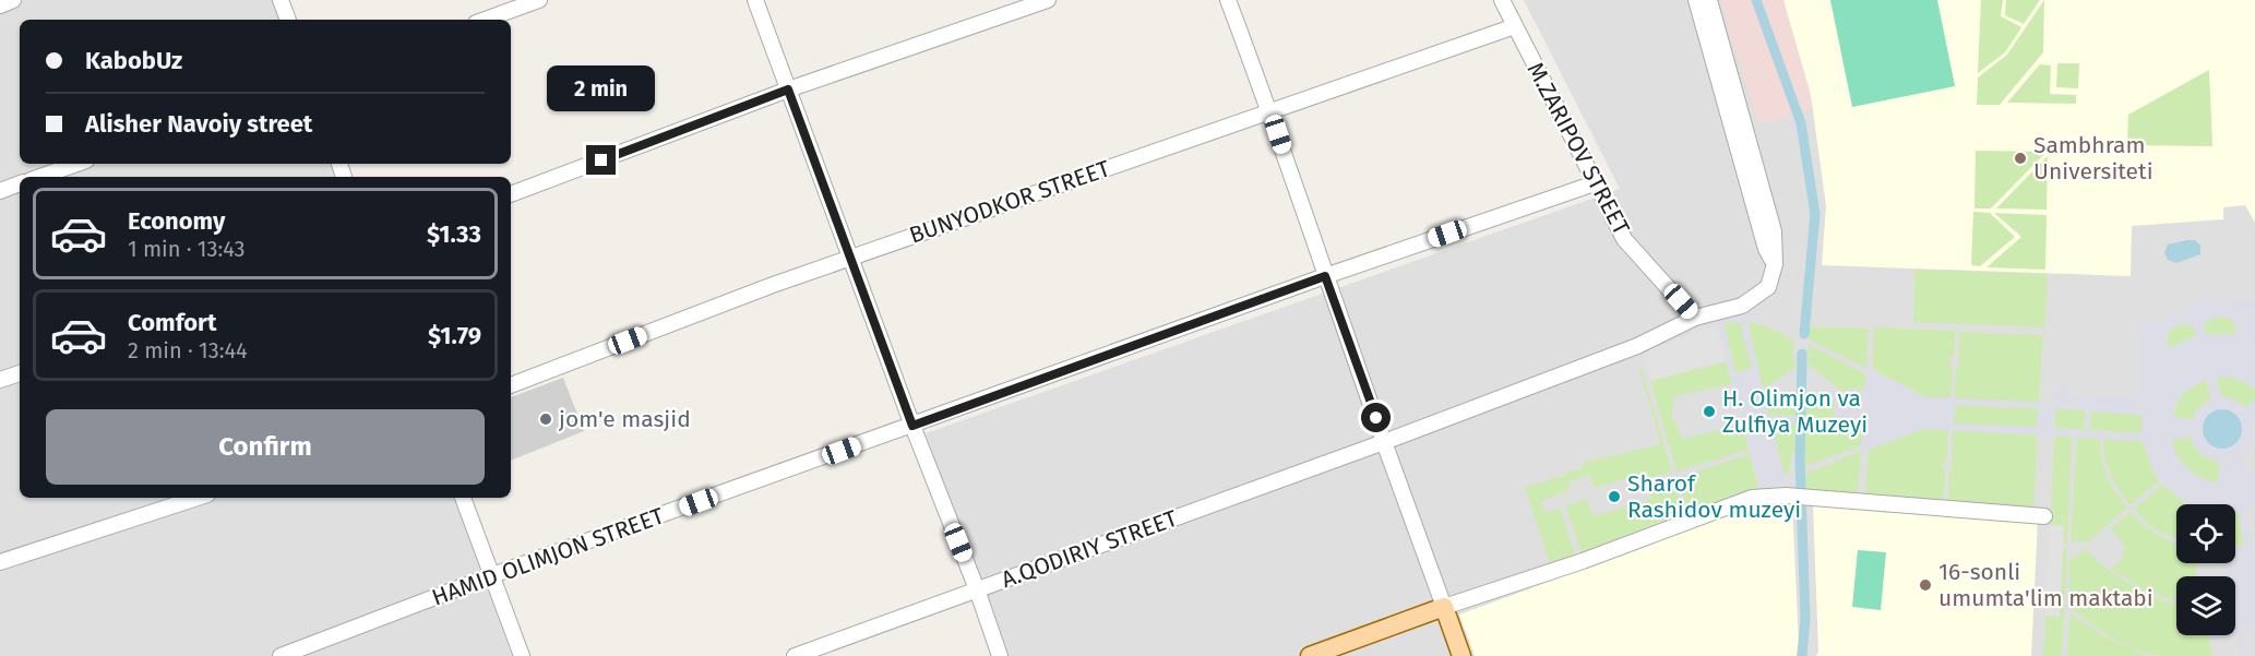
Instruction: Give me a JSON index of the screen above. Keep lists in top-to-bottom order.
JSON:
{
  "streets": {
    "street": [
      "M.ZARIPOV STREET",
      "BUNYODKOR STREET",
      "A.QODIRIY STREET",
      "HAMID OLIMJON STREET"
    ]
  },
  "crossings": [
    ["M.ZARIPOV STREET", "BUNYODKOR STREET"],
    ["M.ZARIPOV STREET", "A.QODIRIY STREET"],
    ["M.ZARIPOV STREET", "HAMID OLIMJON STREET"]
  ],
  "places": [
    "Sambhram Universiteti",
    "H. Olimjon va Zulfiya Muzeyi",
    "jom'e masjid",
    "Sharof Rashidov muzeyi",
    "16-sonli umumta'lim maktabi"
  ],
  "page": {
    "banner": ["KabobUz", "Alisher Navoiy street"],
    "bubble": "2 min",
    "list": [
      {
        "name": "Economy",
        "note": "1 min · 13:43",
        "value": "$1.33"
      },
      {
        "name": "Comfort",
        "note": "2 min · 13:44",
        "value": "$1.79"
      }
    ],
    "buttons": "Confirm"
  }
}
